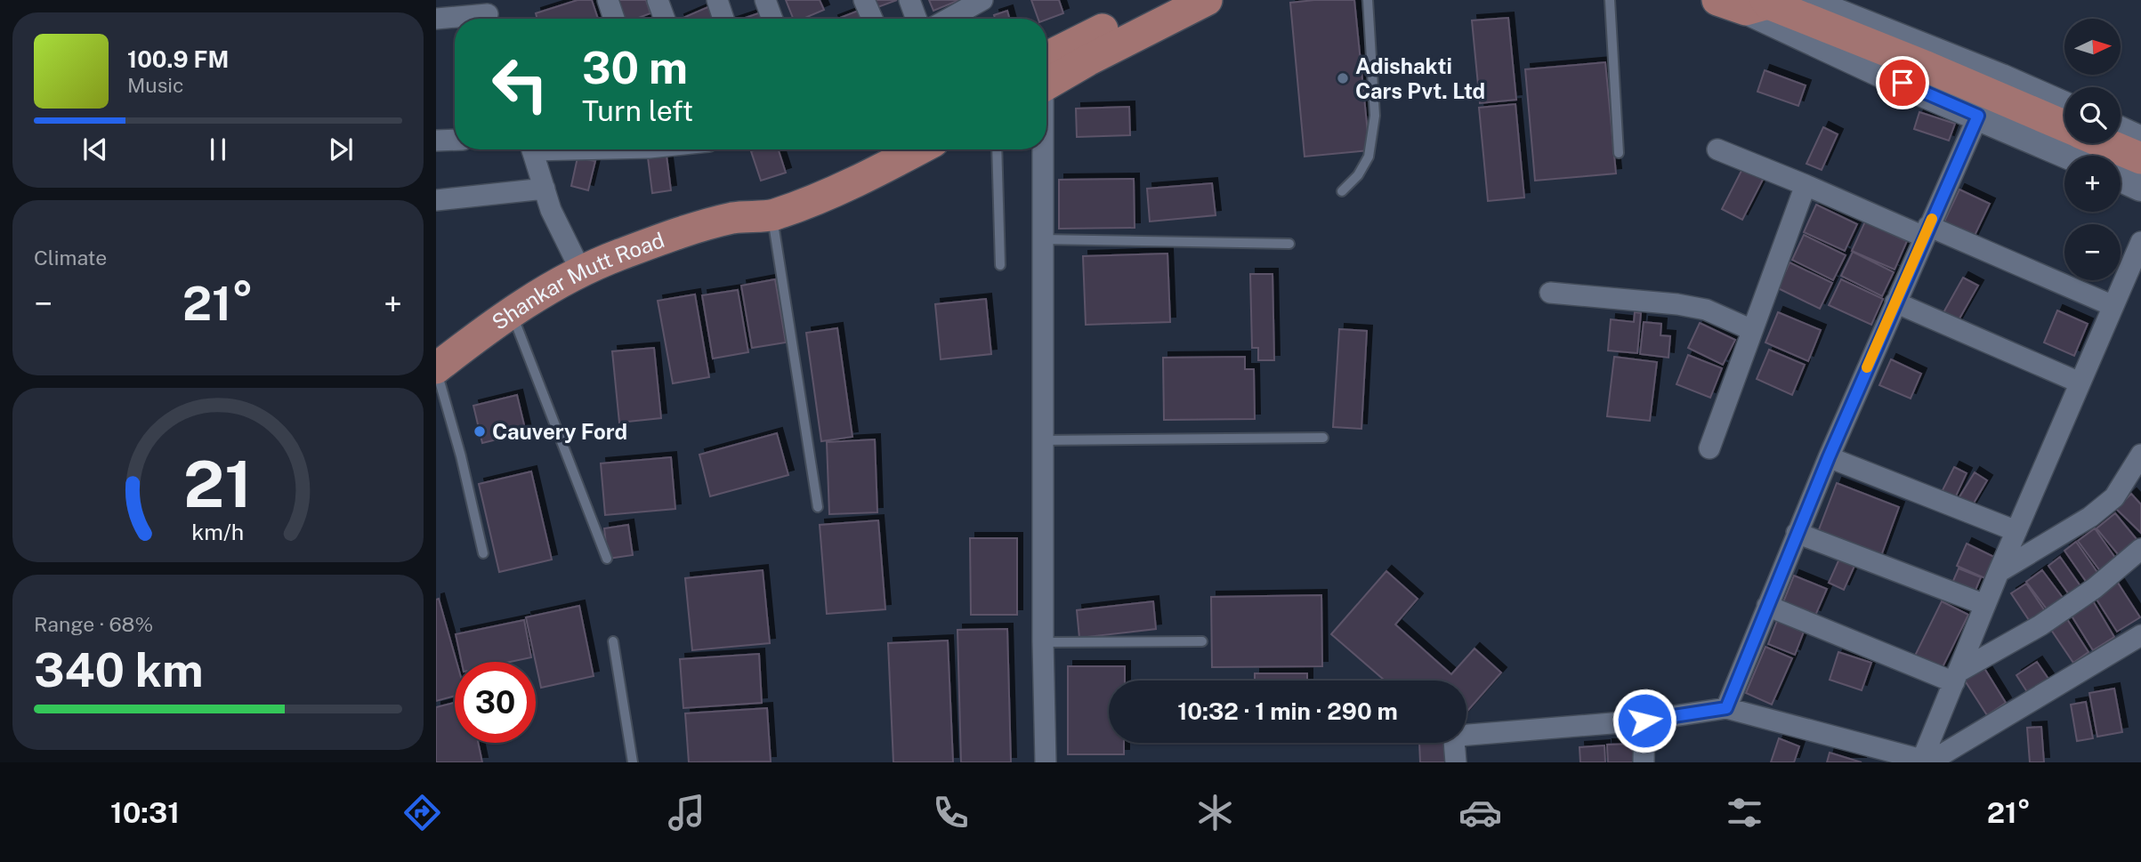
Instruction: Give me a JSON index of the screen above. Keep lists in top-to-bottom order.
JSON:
{
  "streets": {
    "main road": ["Shankar Mutt Road"]
  },
  "places": ["Adishakti Cars Pvt. Ltd", "Cauvery Ford"],
  "north": "right",
  "page": {
    "map_buttons": ["+", "−"],
    "turn": ["30 m", "Turn left"],
    "song": ["100.9 FM", "Music"],
    "tile": [
      "Climate",
      ["Range · 68%", "340 km"]
    ],
    "heat": ["−", "21°", "+"],
    "limit": "30",
    "trip": "10:32 · 1 min · 290 m",
    "tabs": ["10:31", "21°"],
    "gauge": ["21", "km/h"]
  }
}
